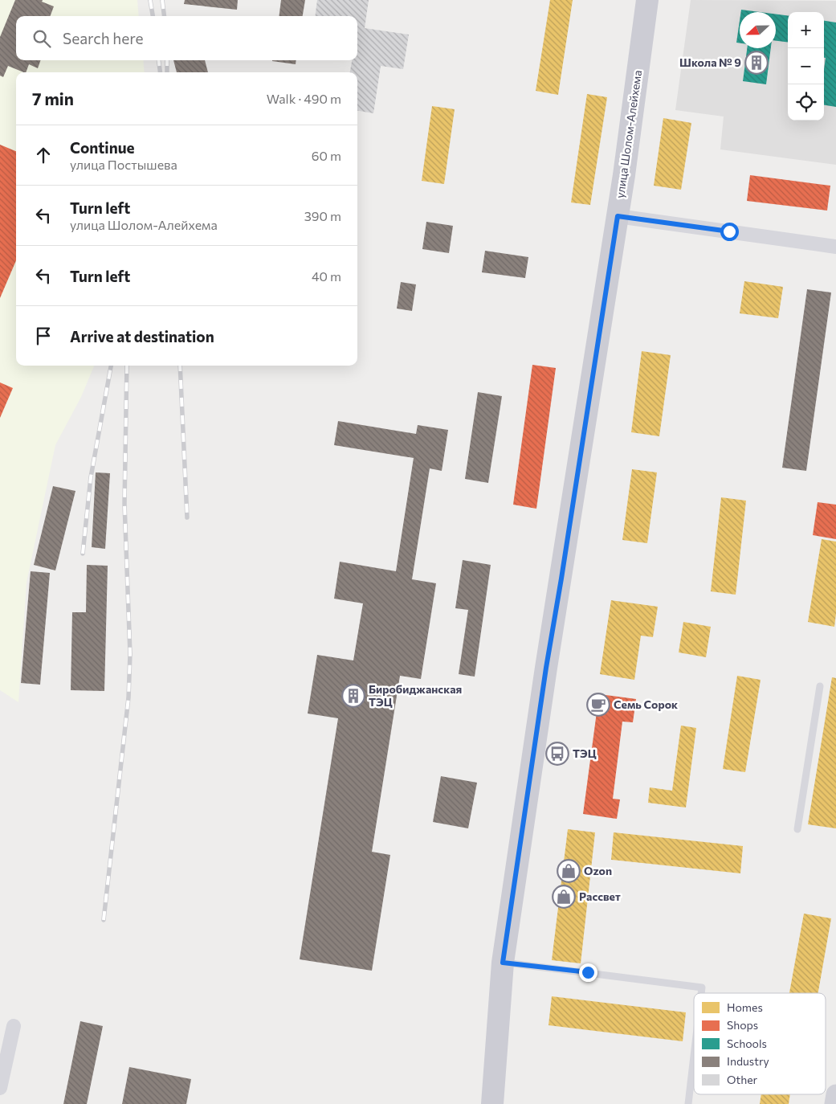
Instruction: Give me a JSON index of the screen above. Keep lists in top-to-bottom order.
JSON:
{
  "streets": {
    "main road": ["улица Шолом-Алейхема"]
  },
  "places": {
    "building": ["Школа № 9", "Биробиджанская ТЭЦ"],
    "cafe": ["Семь Сорок"],
    "bus stop": ["ТЭЦ"],
    "shop": ["Ozon", "Рассвет"]
  },
  "legend": [
    "Homes",
    "Shops",
    "Schools",
    "Industry",
    "Other"
  ],
  "north": "left",
  "page": {
    "map_buttons": ["+", "−"],
    "search": "Search here",
    "heading": ["7 min", "Walk · 490 m"],
    "list": [
      ["Continue", "улица Постышева", "60 m"],
      ["Turn left", "улица Шолом-Алейхема", "390 m"],
      ["Turn left", "40 m"],
      "Arrive at destination"
    ]
  }
}
